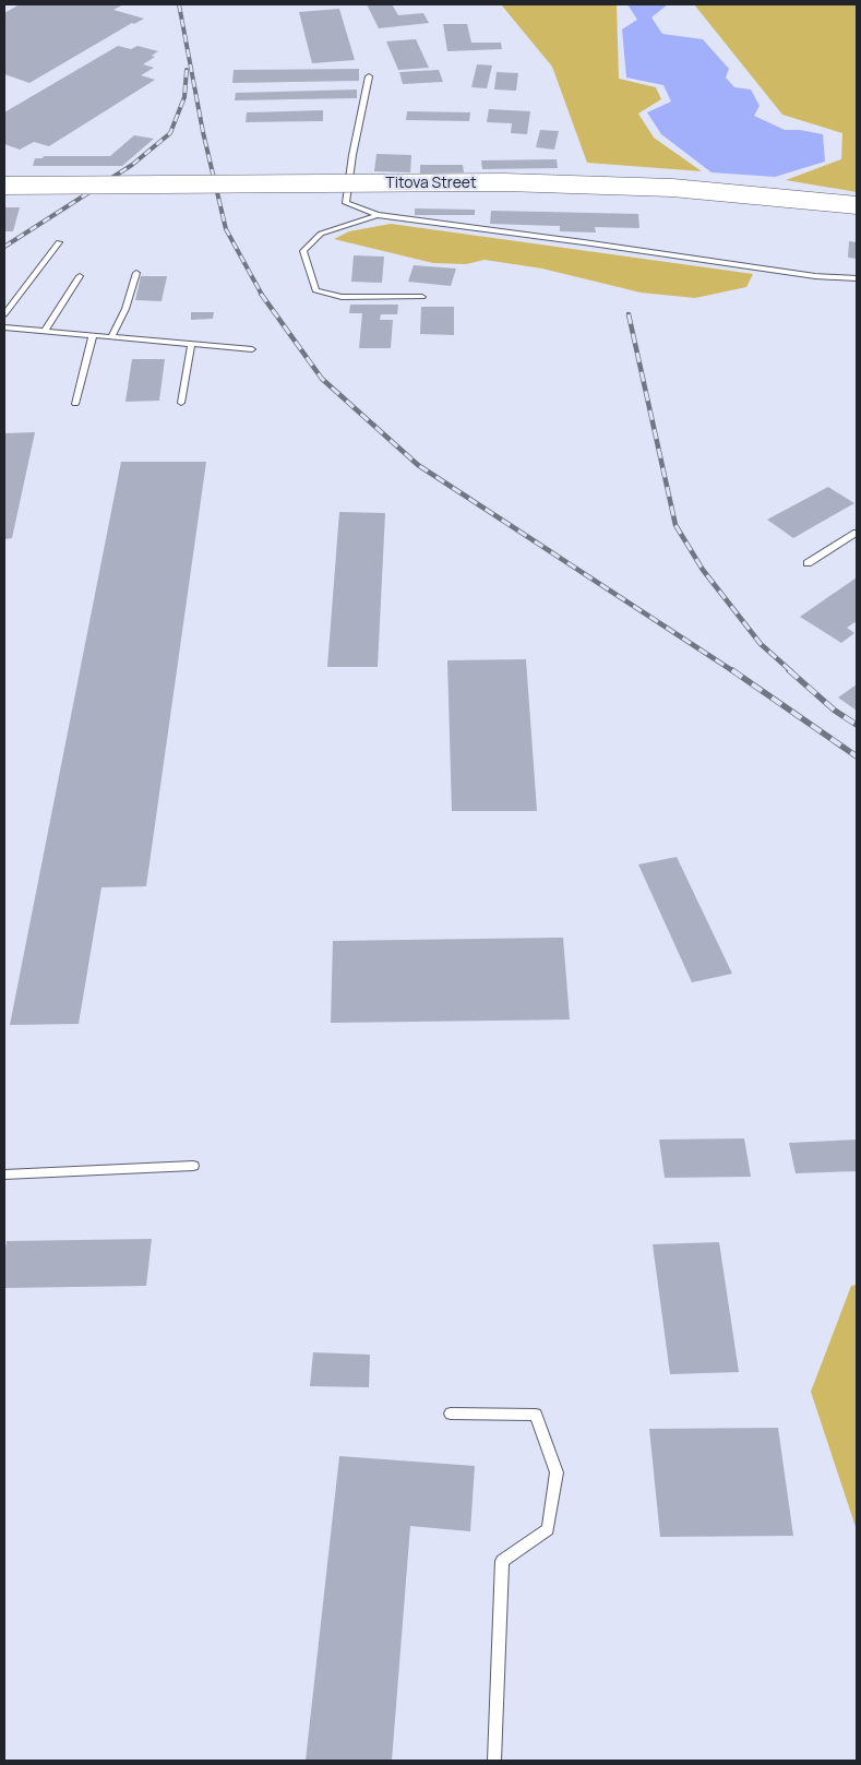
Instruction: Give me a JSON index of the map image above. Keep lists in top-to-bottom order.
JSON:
{
  "streets": {
    "main road": ["Titova Street"]
  }
}
